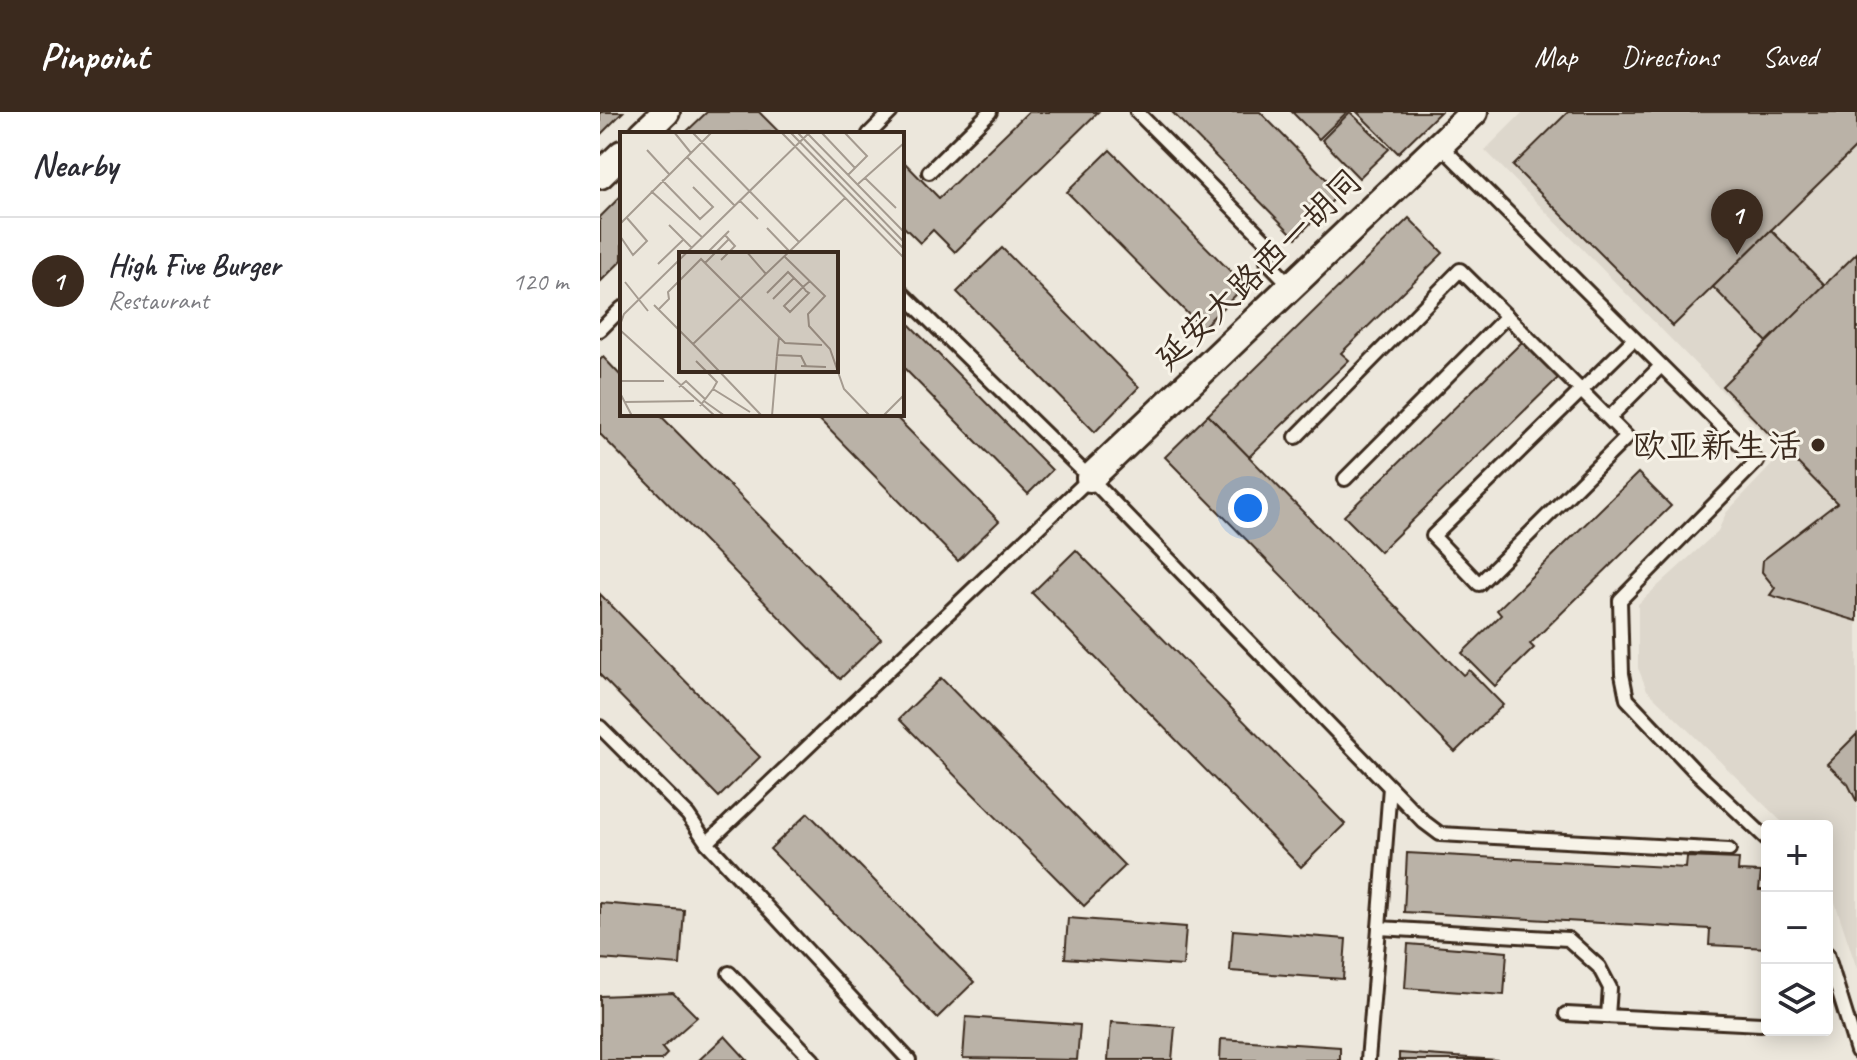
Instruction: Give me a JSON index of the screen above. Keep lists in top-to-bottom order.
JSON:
{
  "streets": {
    "street": ["延安大路西一胡同"]
  },
  "places": ["欧亚新生活"],
  "page": {
    "header": "Pinpoint",
    "nav": ["Map", "Directions", "Saved"],
    "heading": "Nearby",
    "pins": "1",
    "list": [
      {
        "mark": "1",
        "name": "High Five Burger",
        "note": "Restaurant",
        "value": "120 m"
      }
    ],
    "map_buttons": ["+", "−"]
  }
}
